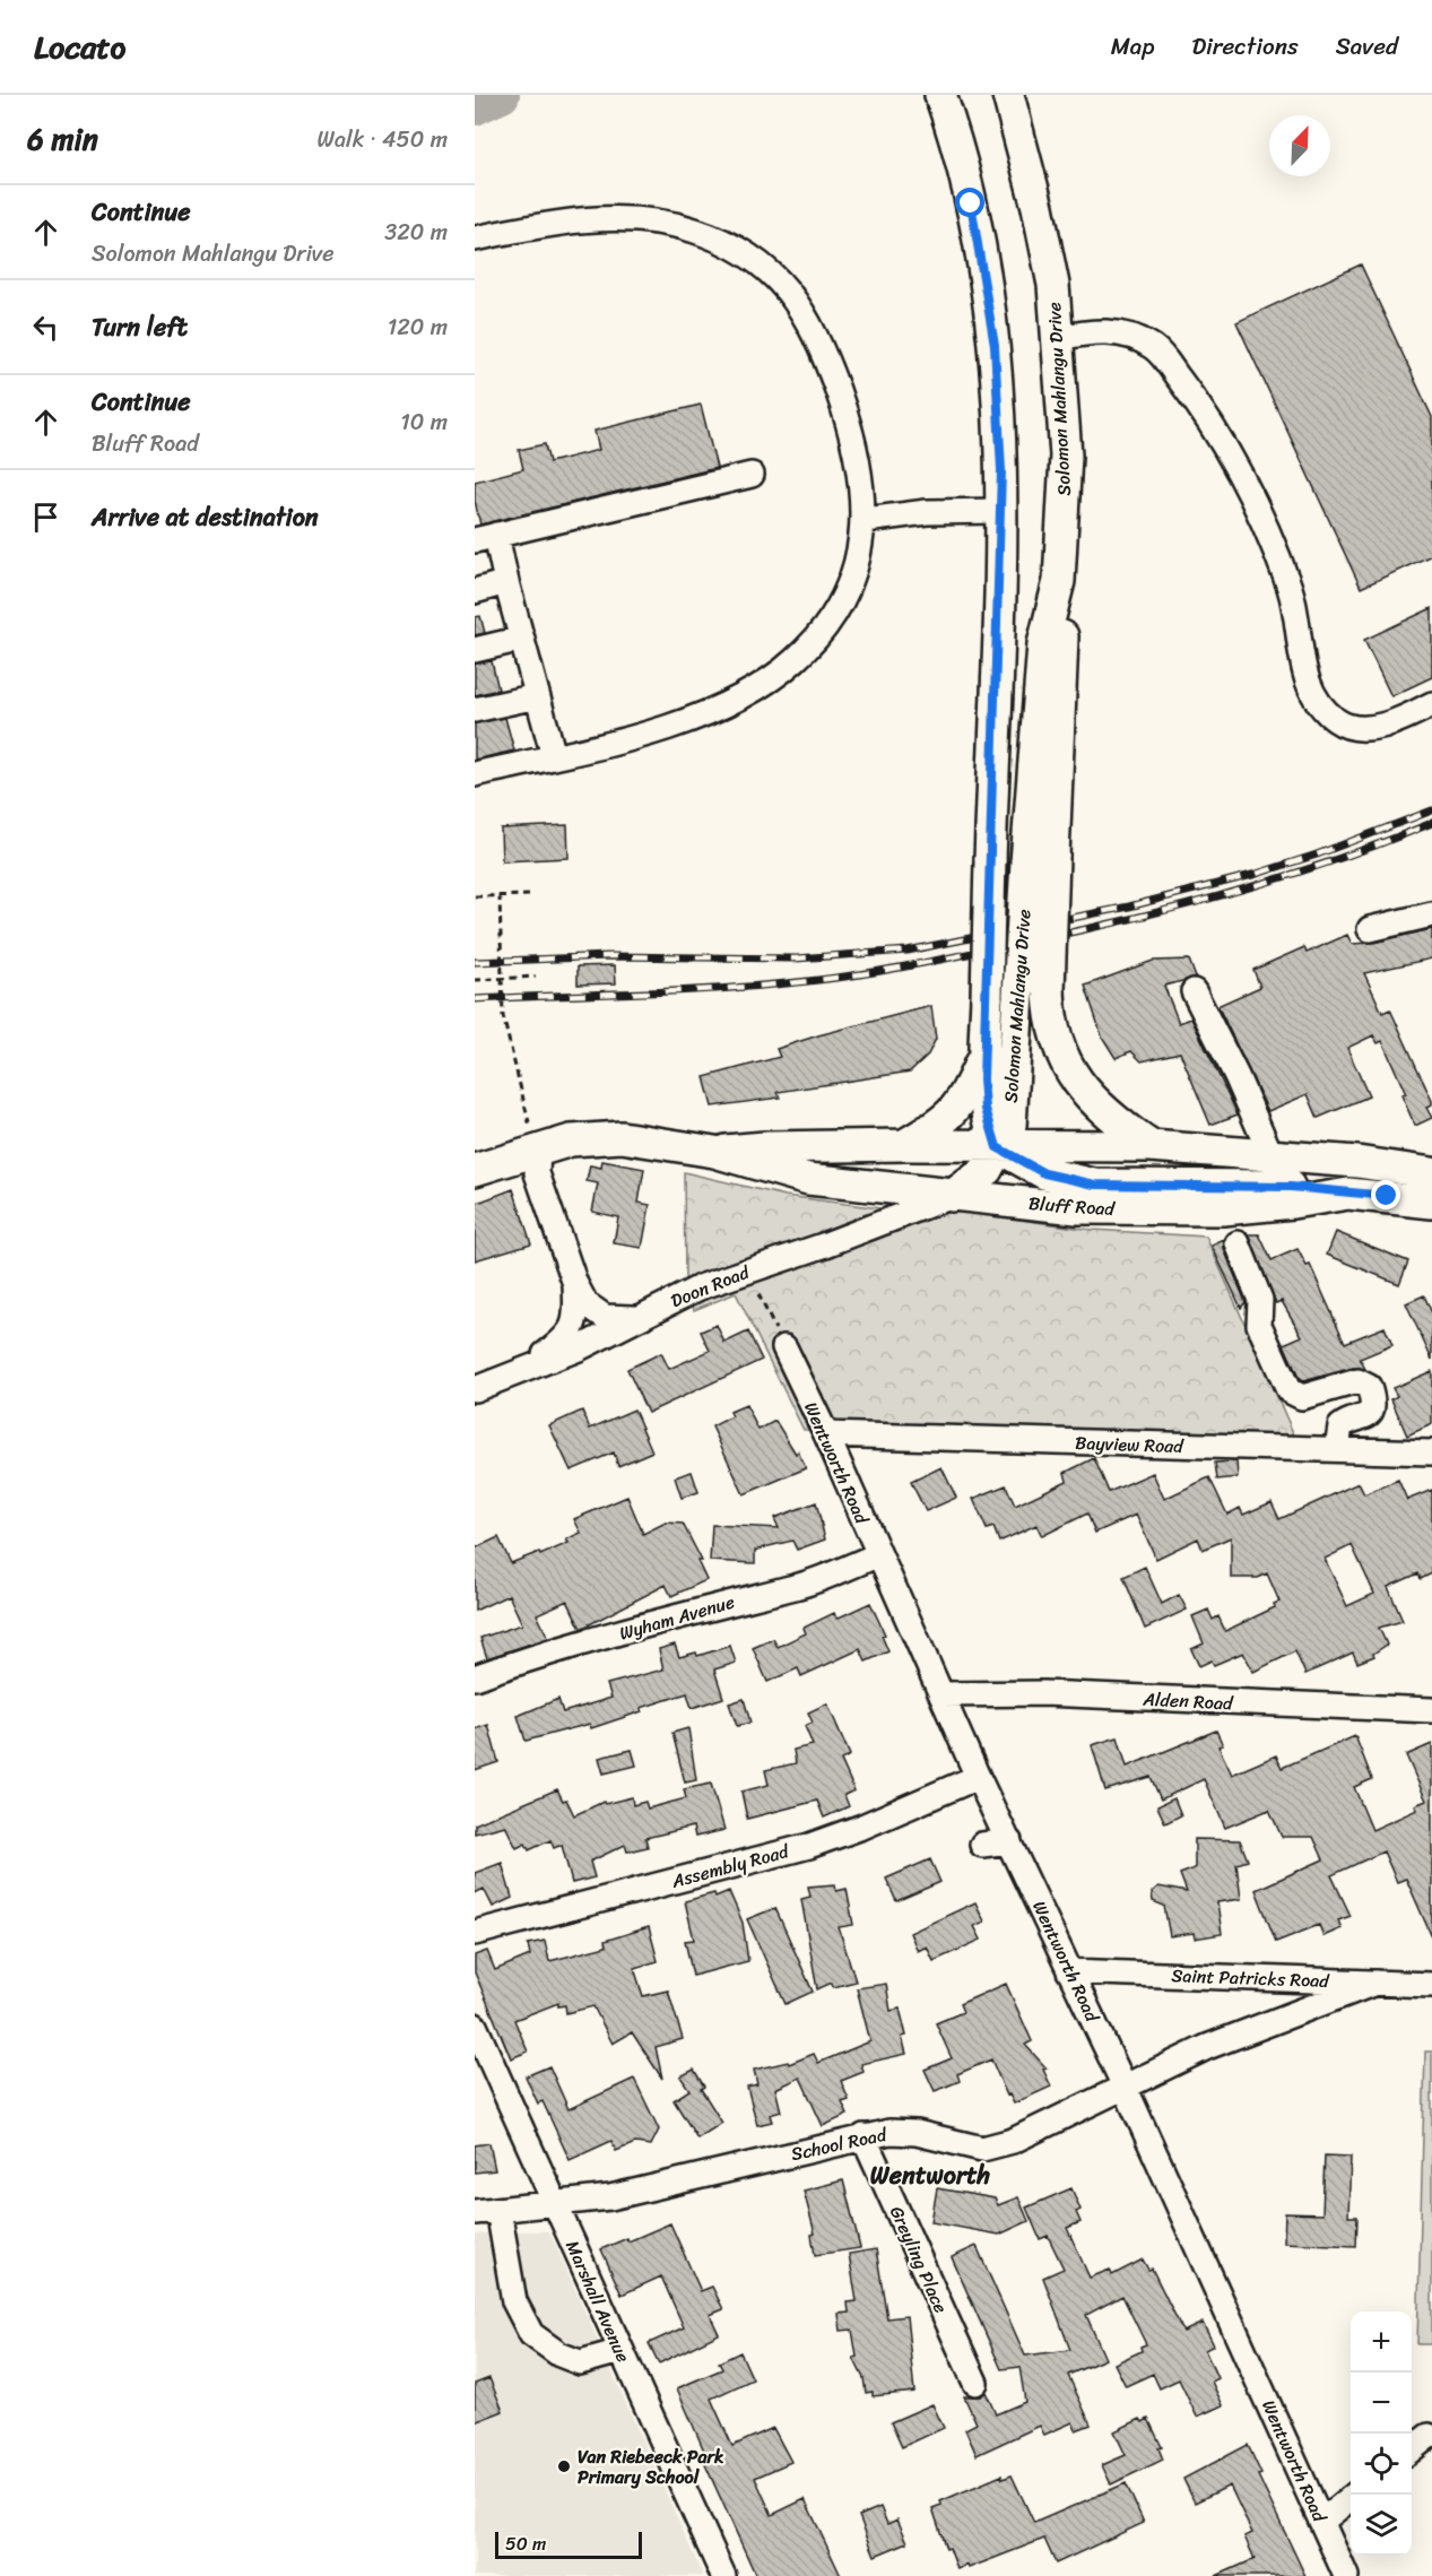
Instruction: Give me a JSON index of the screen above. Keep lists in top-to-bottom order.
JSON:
{
  "streets": {
    "main road": ["Solomon Mahlangu Drive", "Bluff Road"],
    "street": [
      "Doon Road",
      "Bayview Road",
      "Wentworth Road",
      "Wyham Avenue",
      "Alden Road",
      "Assembly Road",
      "Saint Patricks Road",
      "School Road",
      "Greyling Place",
      "Marshall Avenue"
    ]
  },
  "crossings": [
    ["Solomon Mahlangu Drive", "Bluff Road"],
    ["Bluff Road", "Doon Road"],
    ["Bayview Road", "Wentworth Road"],
    ["Wentworth Road", "Wyham Avenue"],
    ["Wentworth Road", "Alden Road"],
    ["Wentworth Road", "Assembly Road"],
    ["Wentworth Road", "Saint Patricks Road"],
    ["Wentworth Road", "School Road"],
    ["Saint Patricks Road", "School Road"],
    ["School Road", "Greyling Place"],
    ["School Road", "Marshall Avenue"]
  ],
  "districts": ["Wentworth"],
  "places": ["Van Riebeeck Park Primary School"],
  "scale_bar": "50 m",
  "north": "top right",
  "page": {
    "header": "Locato",
    "nav": ["Map", "Directions", "Saved"],
    "heading": ["6 min", "Walk · 450 m"],
    "list": [
      ["Continue", "Solomon Mahlangu Drive", "320 m"],
      ["Turn left", "120 m"],
      ["Continue", "Bluff Road", "10 m"],
      "Arrive at destination"
    ],
    "map_buttons": ["+", "−"],
    "scale": "50 m"
  }
}
